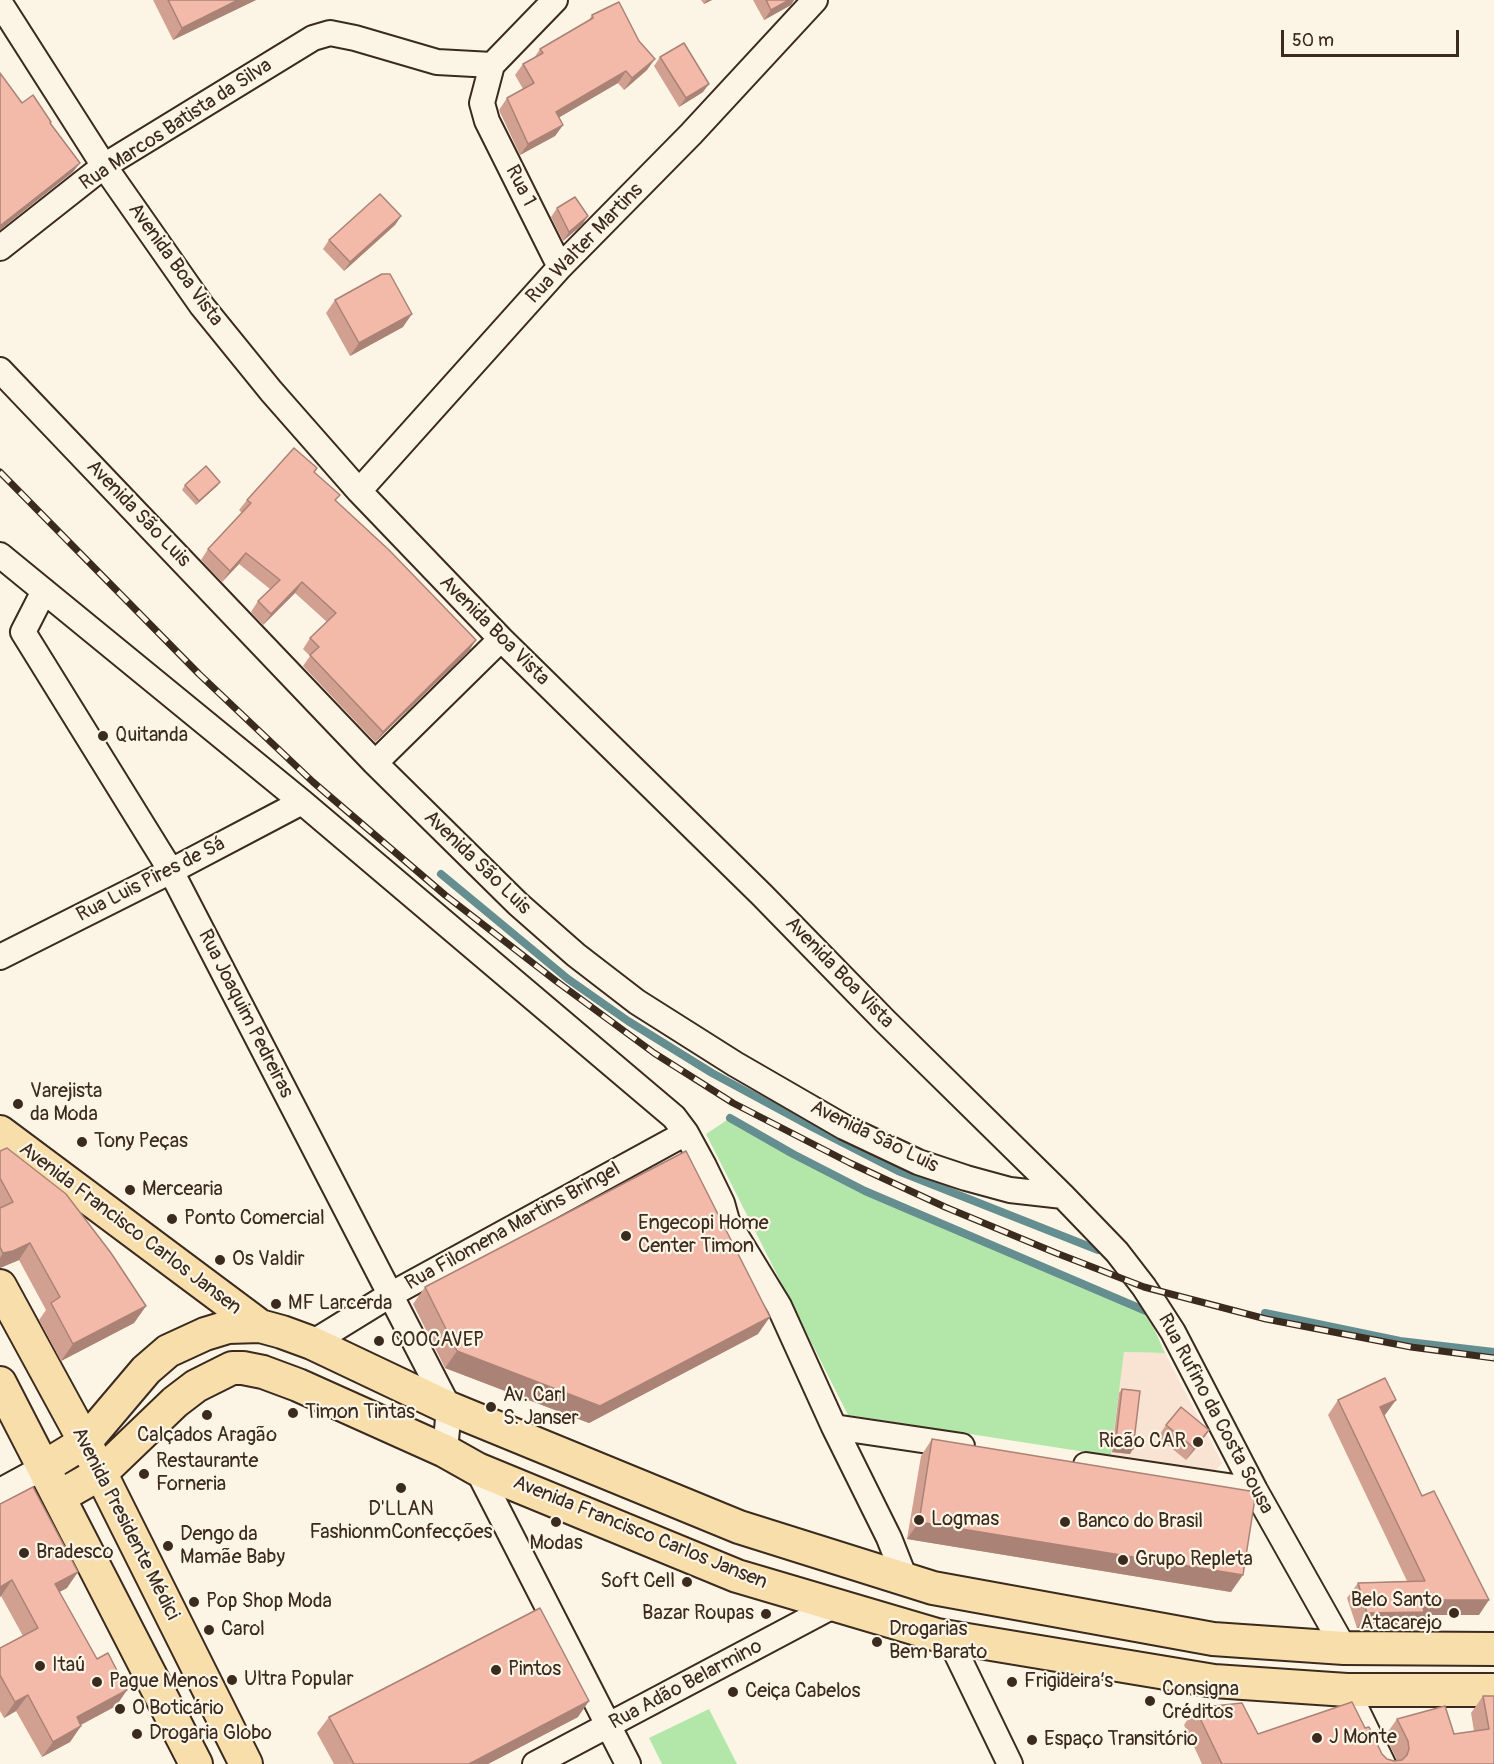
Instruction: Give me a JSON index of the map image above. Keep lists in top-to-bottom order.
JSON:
{
  "streets": {
    "main road": ["Avenida Francisco Carlos Jansen", "Avenida Presidente Médici"],
    "street": [
      "Rua Marcos Batista da Silva",
      "Rua 1",
      "Rua Walter Martins",
      "Avenida Boa Vista",
      "Avenida São Luis",
      "Rua Luis Pires de Sá",
      "Rua Joaquim Pedreiras",
      "Rua Filomena Martins Bringel",
      "Rua Rufino da Costa Sousa",
      "Rua Adão Belarmino"
    ]
  },
  "crossings": [
    ["Rua Marcos Batista da Silva", "Rua 1"],
    ["Rua Marcos Batista da Silva", "Avenida Boa Vista"],
    ["Rua 1", "Rua Walter Martins"],
    ["Rua Walter Martins", "Avenida Boa Vista"],
    ["Avenida Boa Vista", "Avenida São Luis"],
    ["Avenida Boa Vista", "Rua Rufino da Costa Sousa"],
    ["Avenida São Luis", "Rua Rufino da Costa Sousa"],
    ["Rua Luis Pires de Sá", "Rua Joaquim Pedreiras"],
    ["Rua Joaquim Pedreiras", "Rua Filomena Martins Bringel"],
    ["Rua Joaquim Pedreiras", "Avenida Francisco Carlos Jansen"],
    ["Rua Filomena Martins Bringel", "Avenida Francisco Carlos Jansen"],
    ["Avenida Francisco Carlos Jansen", "Rua Rufino da Costa Sousa"],
    ["Avenida Francisco Carlos Jansen", "Avenida Presidente Médici"],
    ["Avenida Francisco Carlos Jansen", "Rua Adão Belarmino"]
  ],
  "places": [
    "Quitanda",
    "Varejista da Moda",
    "Tony Peças",
    "Mercearia",
    "Ponto Comercial",
    "Engecopi Home Center Timon",
    "Os Valdir",
    "MF Larcerda",
    "COOCAVEP",
    "Av. Carl S. Janser",
    "Timon Tintas",
    "Calçados Aragão",
    "Ricão CAR",
    "Restaurante Forneria",
    "D'LLAN FashionmConfecções",
    "Logmas",
    "Modas",
    "Banco do Brasil",
    "Dengo da Mamãe Baby",
    "Bradesco",
    "Grupo Repleta",
    "Soft Cell",
    "Pop Shop Moda",
    "Belo Santo Atacarejo",
    "Bazar Roupas",
    "Carol",
    "Drogarias Bem Barato",
    "Itaú",
    "Pintos",
    "Ultra Popular",
    "Pague Menos",
    "Frigideira’s",
    "Ceiça Cabelos",
    "Consigna Créditos",
    "O Boticário",
    "Drogaria Globo",
    "J Monte",
    "Espaço Transitório"
  ],
  "scale_bar": "50 m"
}
